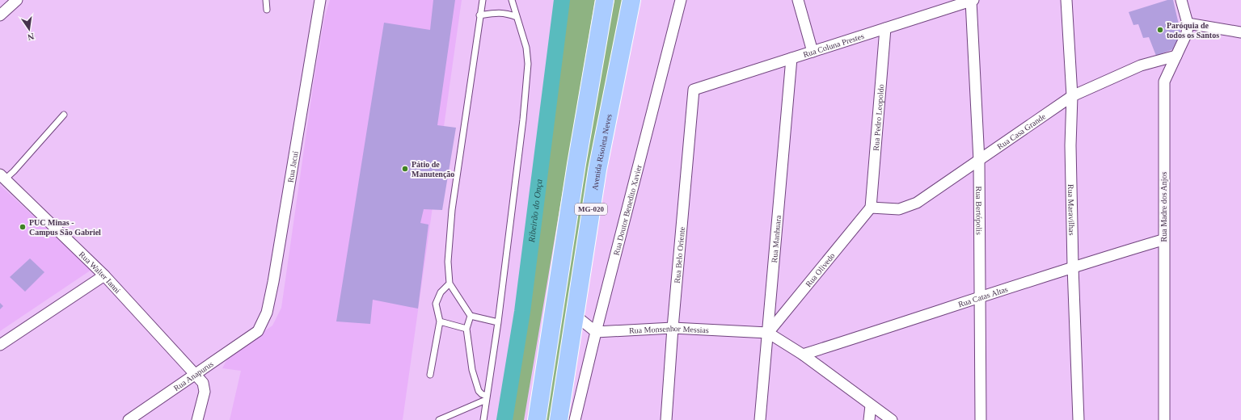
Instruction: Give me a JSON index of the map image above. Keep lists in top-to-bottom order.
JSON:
{
  "streets": {
    "highway": ["Avenida Risoleta Neves", "MG-020"],
    "street": [
      "Rua Coluna Prestes",
      "Rua Pedro Leopoldo",
      "Rua Casa Grande",
      "Rua Jacuí",
      "Rua Madre dos Anjos",
      "Rua Doutor Benedito Xavier",
      "Rua Bertópolis",
      "Rua Maravilhas",
      "Rua Manhuara",
      "Rua Belo Oriente",
      "Rua Olivedo",
      "Rua Walter Ianni",
      "Rua Catas Altas",
      "Rua Monsenhor Messias",
      "Rua Anapurus"
    ]
  },
  "crossings": [
    ["Rua Coluna Prestes", "Rua Pedro Leopoldo"],
    ["Rua Coluna Prestes", "Rua Bertópolis"],
    ["Rua Coluna Prestes", "Rua Manhuara"],
    ["Rua Coluna Prestes", "Rua Belo Oriente"],
    ["Rua Pedro Leopoldo", "Rua Casa Grande"],
    ["Rua Pedro Leopoldo", "Rua Olivedo"],
    ["Rua Casa Grande", "Rua Madre dos Anjos"],
    ["Rua Casa Grande", "Rua Bertópolis"],
    ["Rua Casa Grande", "Rua Maravilhas"],
    ["Rua Casa Grande", "Rua Olivedo"],
    ["Rua Jacuí", "Rua Anapurus"],
    ["Rua Madre dos Anjos", "Rua Catas Altas"],
    ["Rua Doutor Benedito Xavier", "Rua Monsenhor Messias"],
    ["Rua Bertópolis", "Rua Catas Altas"],
    ["Rua Maravilhas", "Rua Catas Altas"],
    ["Rua Manhuara", "Rua Olivedo"],
    ["Rua Manhuara", "Rua Monsenhor Messias"],
    ["Rua Belo Oriente", "Rua Monsenhor Messias"],
    ["Rua Olivedo", "Rua Monsenhor Messias"],
    ["Rua Walter Ianni", "Rua Anapurus"]
  ],
  "water": ["Ribeirão do Onça"],
  "places": ["Paróquia de todos os Santos", "Pátio de Manutenção", "PUC Minas - Campus São Gabriel"],
  "north": "bottom"
}
